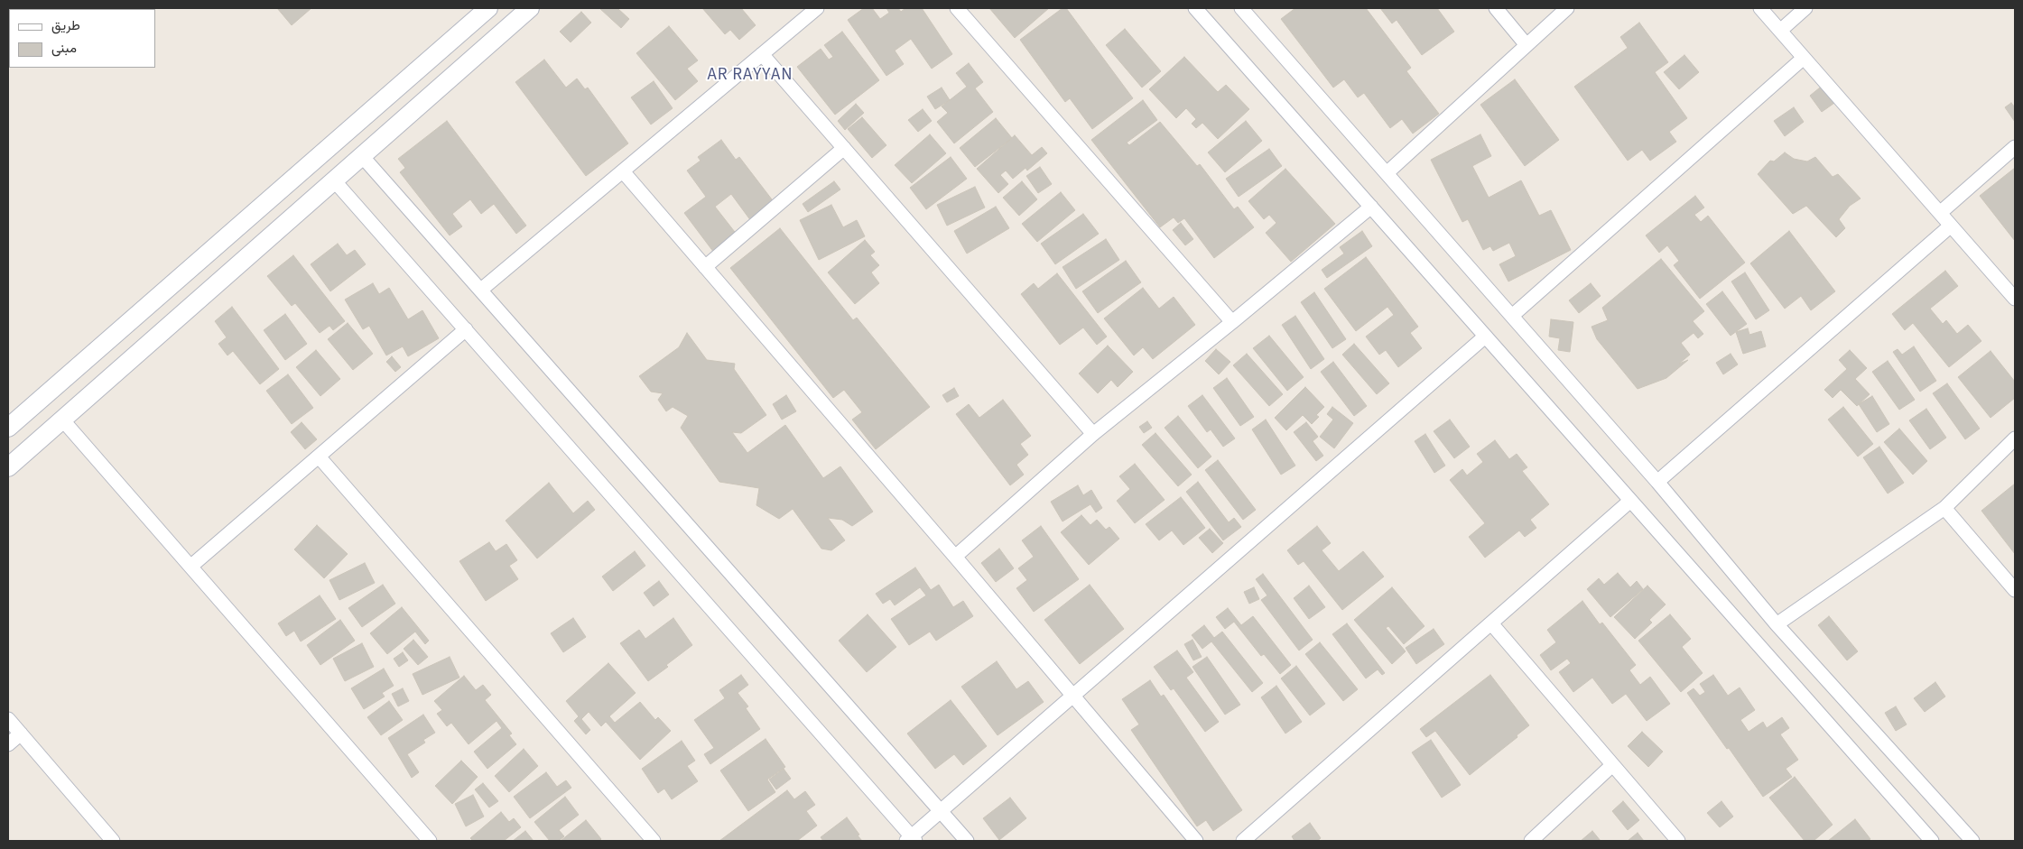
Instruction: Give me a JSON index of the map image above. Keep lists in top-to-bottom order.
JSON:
{
  "districts": ["AR RAYYAN"],
  "legend": ["طريق", "مبنى"]
}
